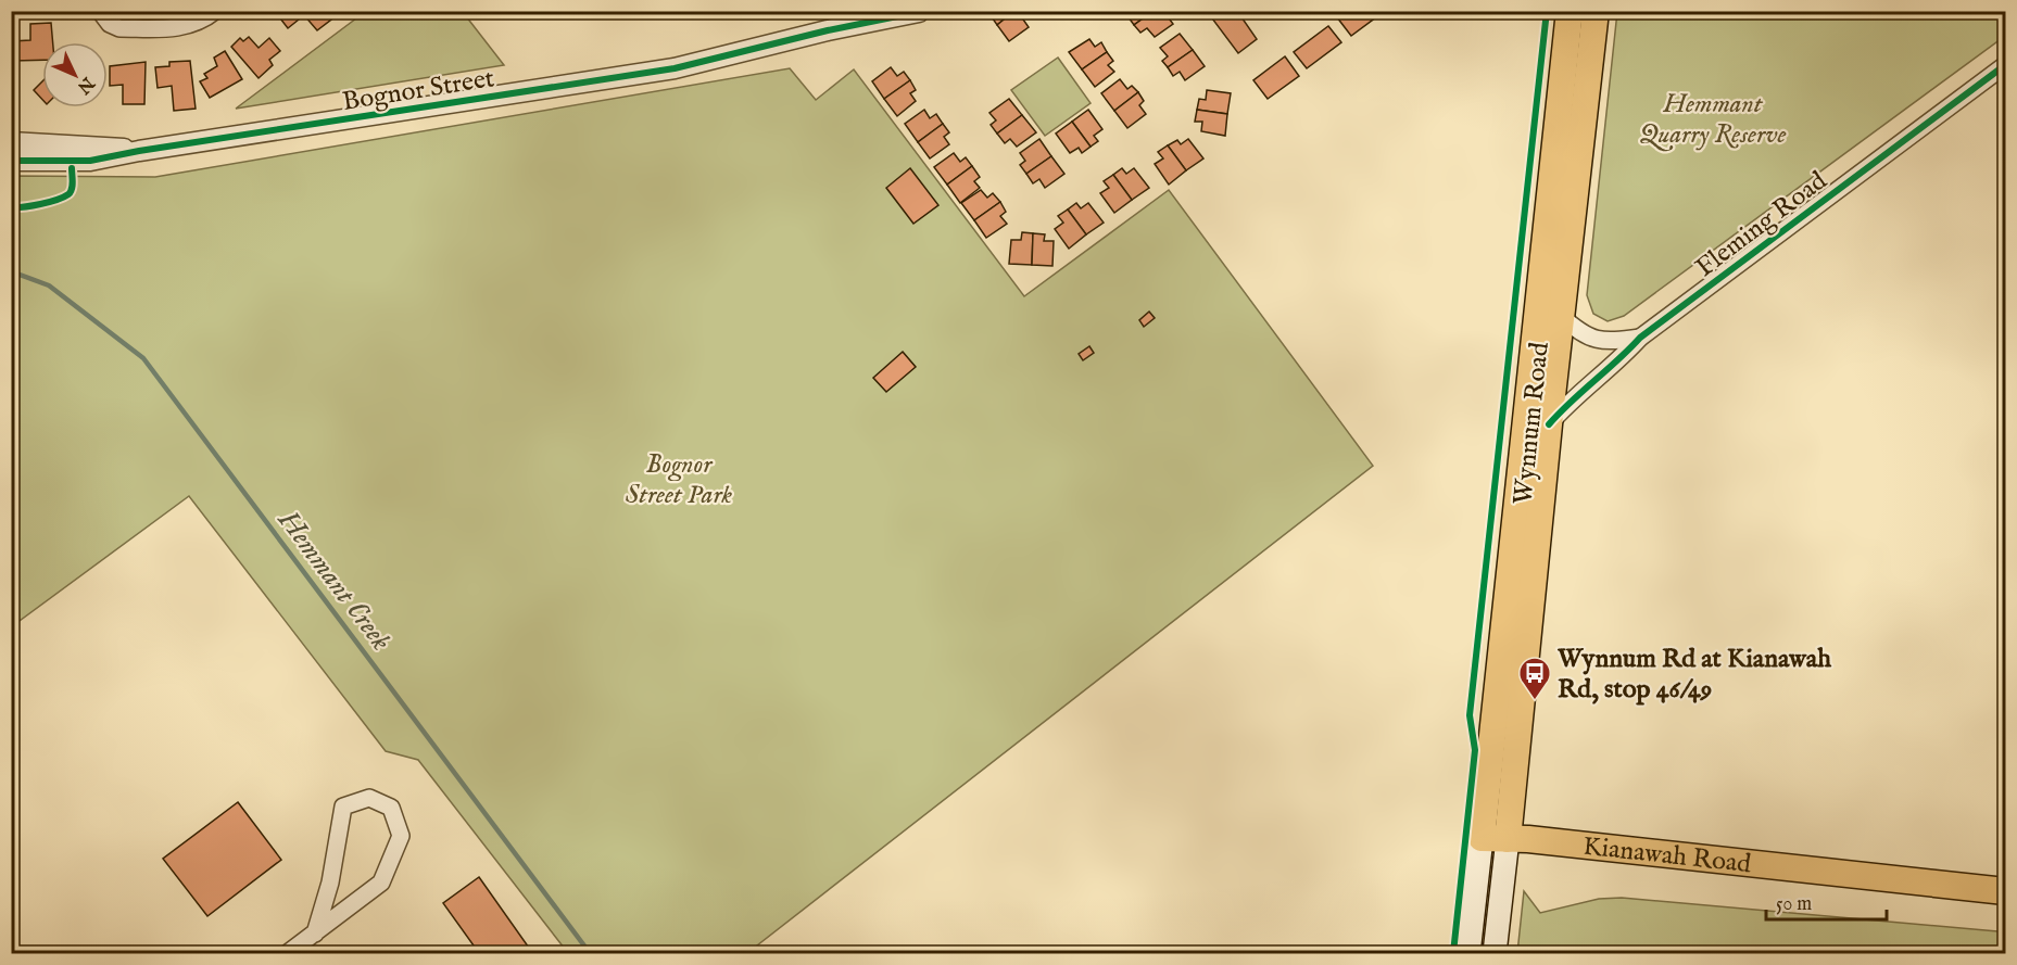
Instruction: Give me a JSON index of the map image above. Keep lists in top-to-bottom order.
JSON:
{
  "streets": {
    "main road": ["Wynnum Road", "Kianawah Road"],
    "street": ["Bognor Street", "Fleming Road"]
  },
  "crossings": [
    ["Fleming Road", "Wynnum Road"],
    ["Wynnum Road", "Kianawah Road"]
  ],
  "water": ["Hemmant Creek"],
  "parks": ["Hemmant Quarry Reserve", "Bognor Street Park"],
  "places": {
    "bus stop": ["Wynnum Rd at Kianawah Rd, stop 46/49"]
  },
  "scale_bar": "50 m",
  "north": "bottom right"
}
